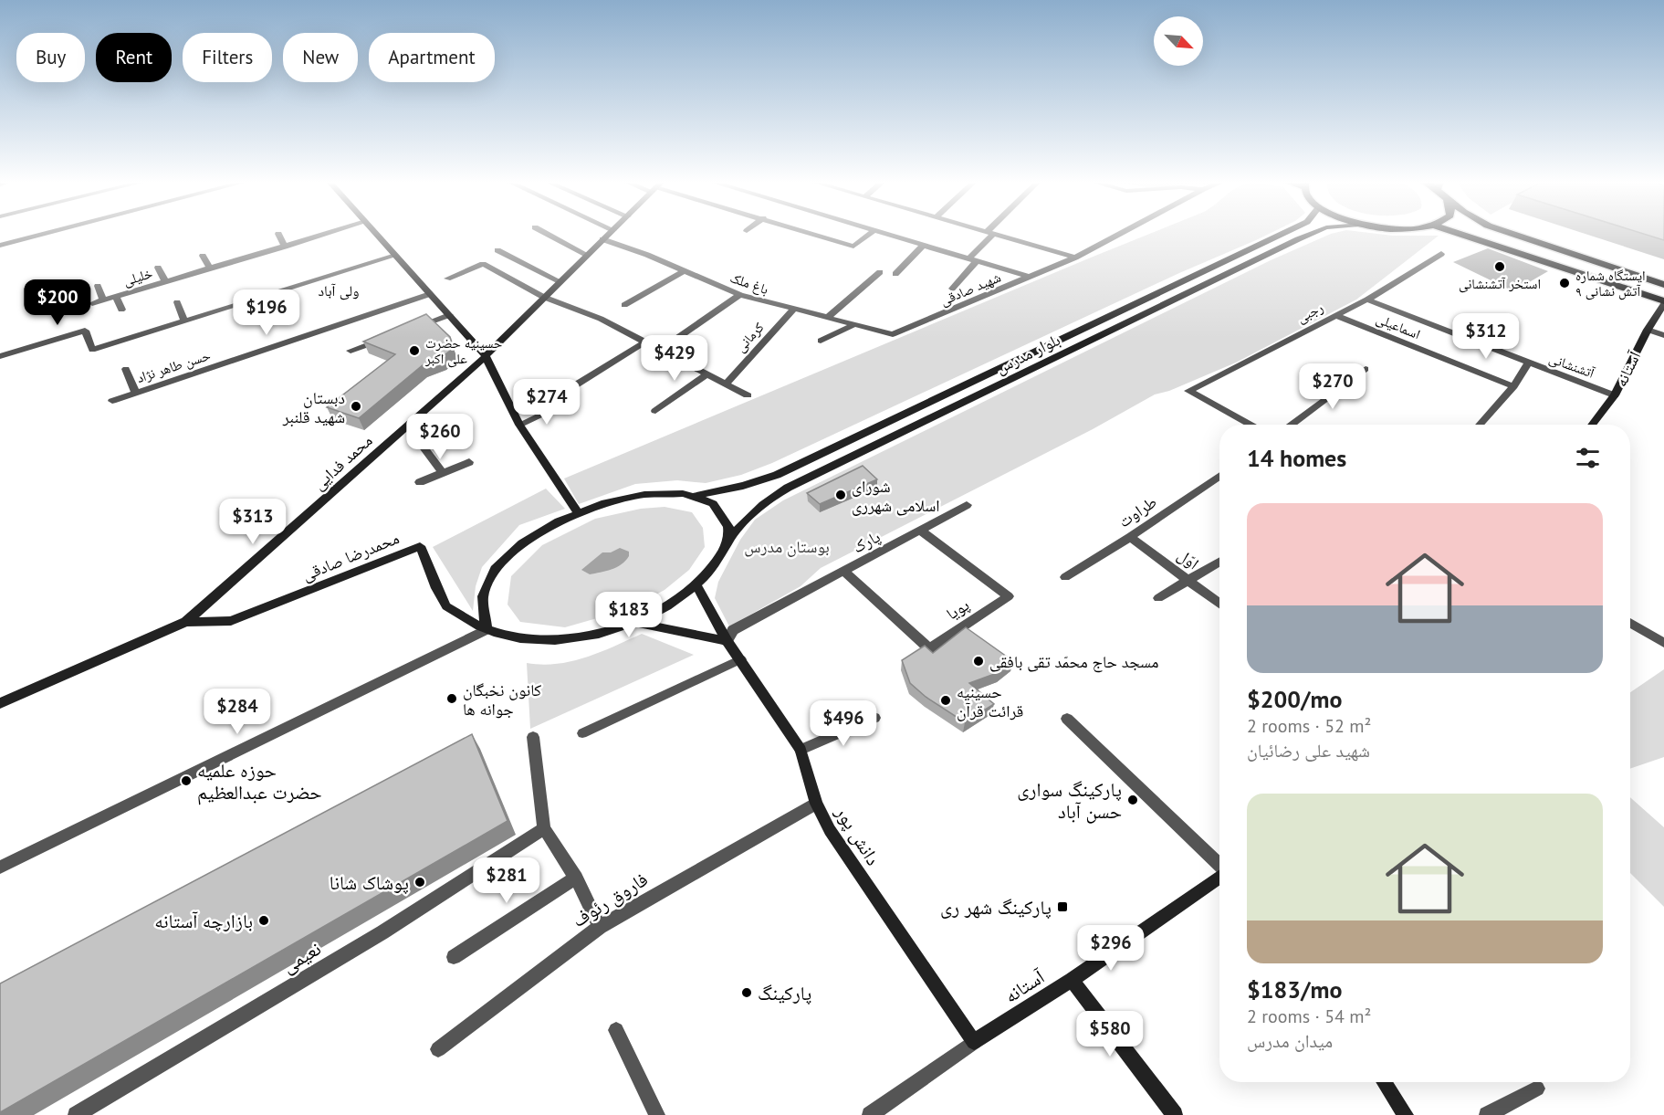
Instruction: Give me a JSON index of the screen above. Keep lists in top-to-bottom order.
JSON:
{
  "streets": {
    "street": [
      "خلیلی",
      "باغ ملک",
      "شهید صادقی",
      "رجبی",
      "اسماعیلی",
      "کرمانی",
      "بلوار مدرس",
      "آتشنشانی",
      "حسن طاهر نژاد",
      "آستانه",
      "محمد فدایی",
      "طراوت",
      "پارک",
      "محمدرضا صادقی",
      "اوّل",
      "پویا",
      "دانش پور",
      "فاروق رئوف",
      "نعیمی"
    ]
  },
  "crossings": [
    ["باغ ملک", "شهید صادقی"],
    ["باغ ملک", "کرمانی"],
    ["باغ ملک", "محمد فدایی"],
    ["رجبی", "اسماعیلی"],
    ["رجبی", "آتشنشانی"],
    ["بلوار مدرس", "محمدرضا صادقی"],
    ["بلوار مدرس", "دانش پور"],
    ["آتشنشانی", "آستانه"],
    ["آستانه", "دانش پور"],
    ["محمد فدایی", "محمدرضا صادقی"],
    ["طراوت", "اوّل"],
    ["پارک", "پویا"],
    ["پارک", "دانش پور"],
    ["دانش پور", "فاروق رئوف"]
  ],
  "districts": ["ولی آباد"],
  "parks": ["بوستان مدرس"],
  "places": {
    "other": [
      "استخر آتشنشانی",
      "ایستگاه شماره ۹ آتش نشانی",
      "حسینیه حضرت علی اکبر",
      "دبستان شهید قلنبر",
      "شورای اسلامی شهرری",
      "مسجد حاج محمّد تقی بافقی",
      "کانون نخبگان جوانه ها",
      "حسینیه قرائت قرآن",
      "حوزه علمیه حضرت عبدالعظیم",
      "پارکینگ سواری حسن آباد",
      "پوشاک شانا",
      "بازارچه آستانه",
      "پارکینگ"
    ],
    "transit": ["پارکینگ شهر ری"]
  },
  "north": "bottom right",
  "page": {
    "chip": [
      "Buy",
      "Rent",
      "Filters",
      "New",
      "Apartment"
    ],
    "price": [
      "$200",
      "$196",
      "$312",
      "$429",
      "$270",
      "$274",
      "$260",
      "$313",
      "$183",
      "$284",
      "$496",
      "$281",
      "$296",
      "$580"
    ],
    "heading": "14 homes",
    "list": [
      {
        "name": "$200/mo",
        "note": "2 rooms · 52 m² · شهید علی رضائیان"
      },
      {
        "name": "$183/mo",
        "note": "2 rooms · 54 m² · میدان مدرس"
      }
    ]
  }
}
